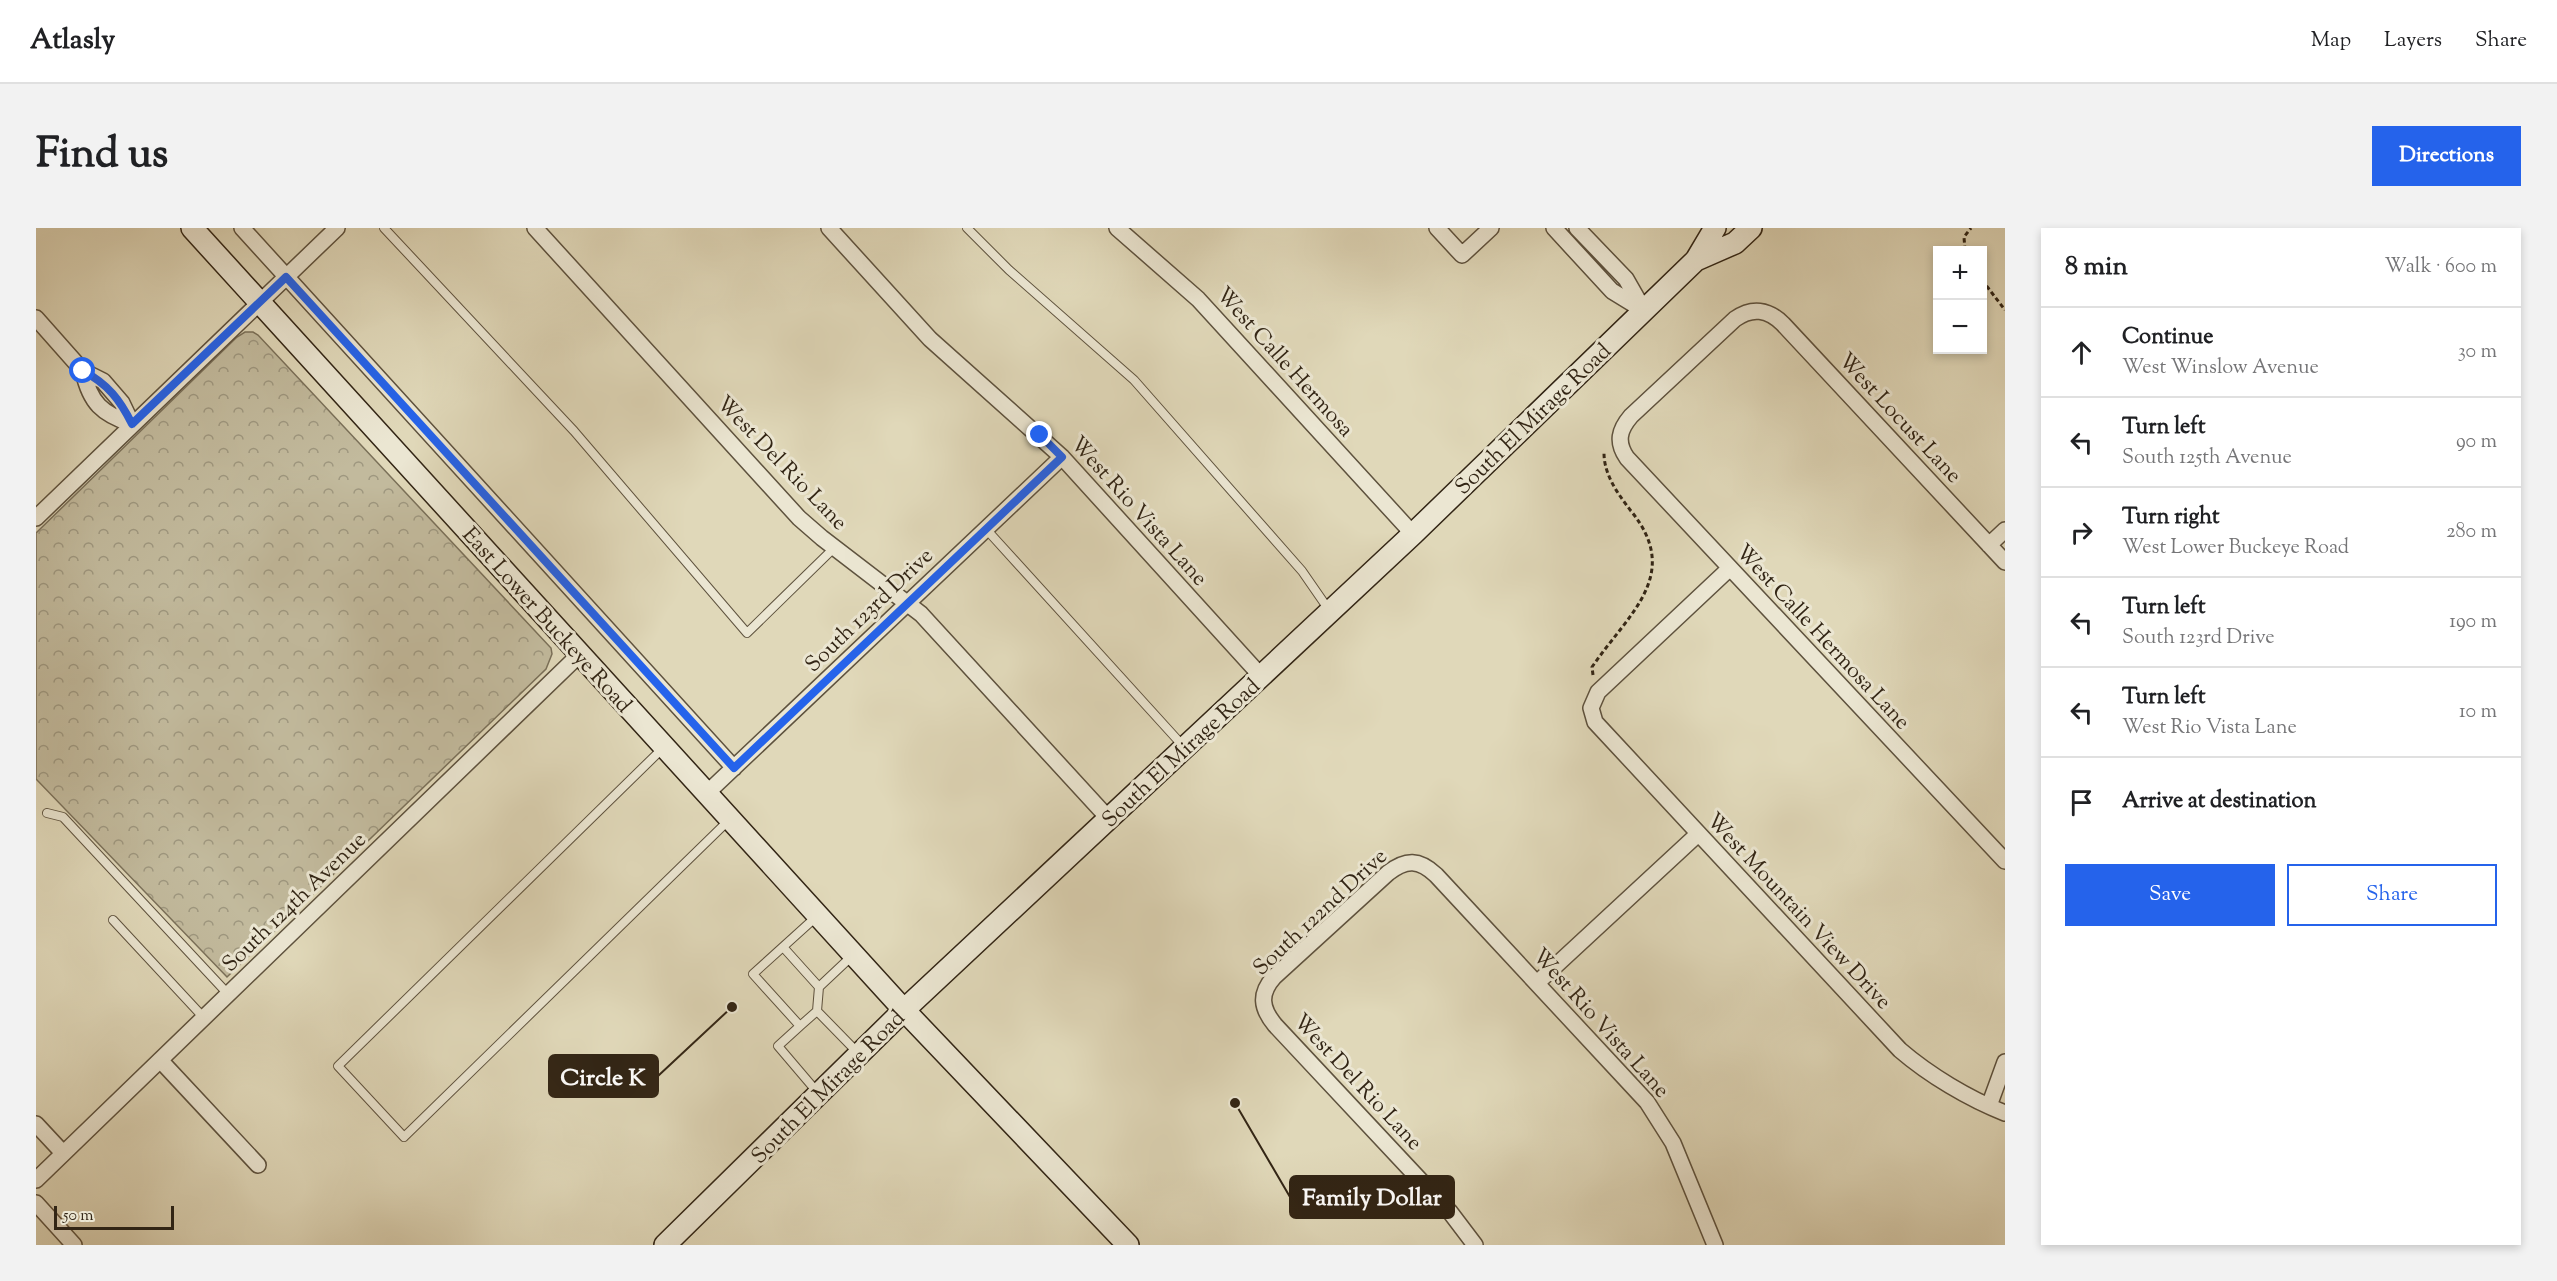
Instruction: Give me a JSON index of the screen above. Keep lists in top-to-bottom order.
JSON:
{
  "streets": {
    "main road": ["South El Mirage Road", "East Lower Buckeye Road"],
    "street": [
      "West Calle Hermosa",
      "West Locust Lane",
      "West Del Rio Lane",
      "West Rio Vista Lane",
      "South 123rd Drive",
      "West Calle Hermosa Lane",
      "South 124th Avenue",
      "West Mountain View Drive",
      "South 122nd Drive"
    ]
  },
  "crossings": [
    ["West Calle Hermosa", "South El Mirage Road"],
    ["West Locust Lane", "West Calle Hermosa Lane"],
    ["South El Mirage Road", "West Del Rio Lane"],
    ["South El Mirage Road", "West Rio Vista Lane"],
    ["South El Mirage Road", "East Lower Buckeye Road"],
    ["West Del Rio Lane", "South 123rd Drive"],
    ["West Del Rio Lane", "South 122nd Drive"],
    ["West Rio Vista Lane", "South 123rd Drive"],
    ["West Rio Vista Lane", "South 122nd Drive"],
    ["South 123rd Drive", "East Lower Buckeye Road"],
    ["East Lower Buckeye Road", "South 124th Avenue"],
    ["West Calle Hermosa Lane", "West Mountain View Drive"]
  ],
  "places": ["Circle K", "Family Dollar"],
  "scale_bar": "50 m",
  "page": {
    "header": "Atlasly",
    "nav": ["Map", "Layers", "Share"],
    "title": "Find us",
    "buttons": [
      "Directions",
      ["Save", "Share"]
    ],
    "heading": ["8 min", "Walk · 600 m"],
    "map_buttons": ["+", "−"],
    "list": [
      ["Continue", "West Winslow Avenue", "30 m"],
      ["Turn left", "South 125th Avenue", "90 m"],
      ["Turn right", "West Lower Buckeye Road", "280 m"],
      ["Turn left", "South 123rd Drive", "190 m"],
      ["Turn left", "West Rio Vista Lane", "10 m"],
      "Arrive at destination"
    ],
    "scale": "50 m"
  }
}
